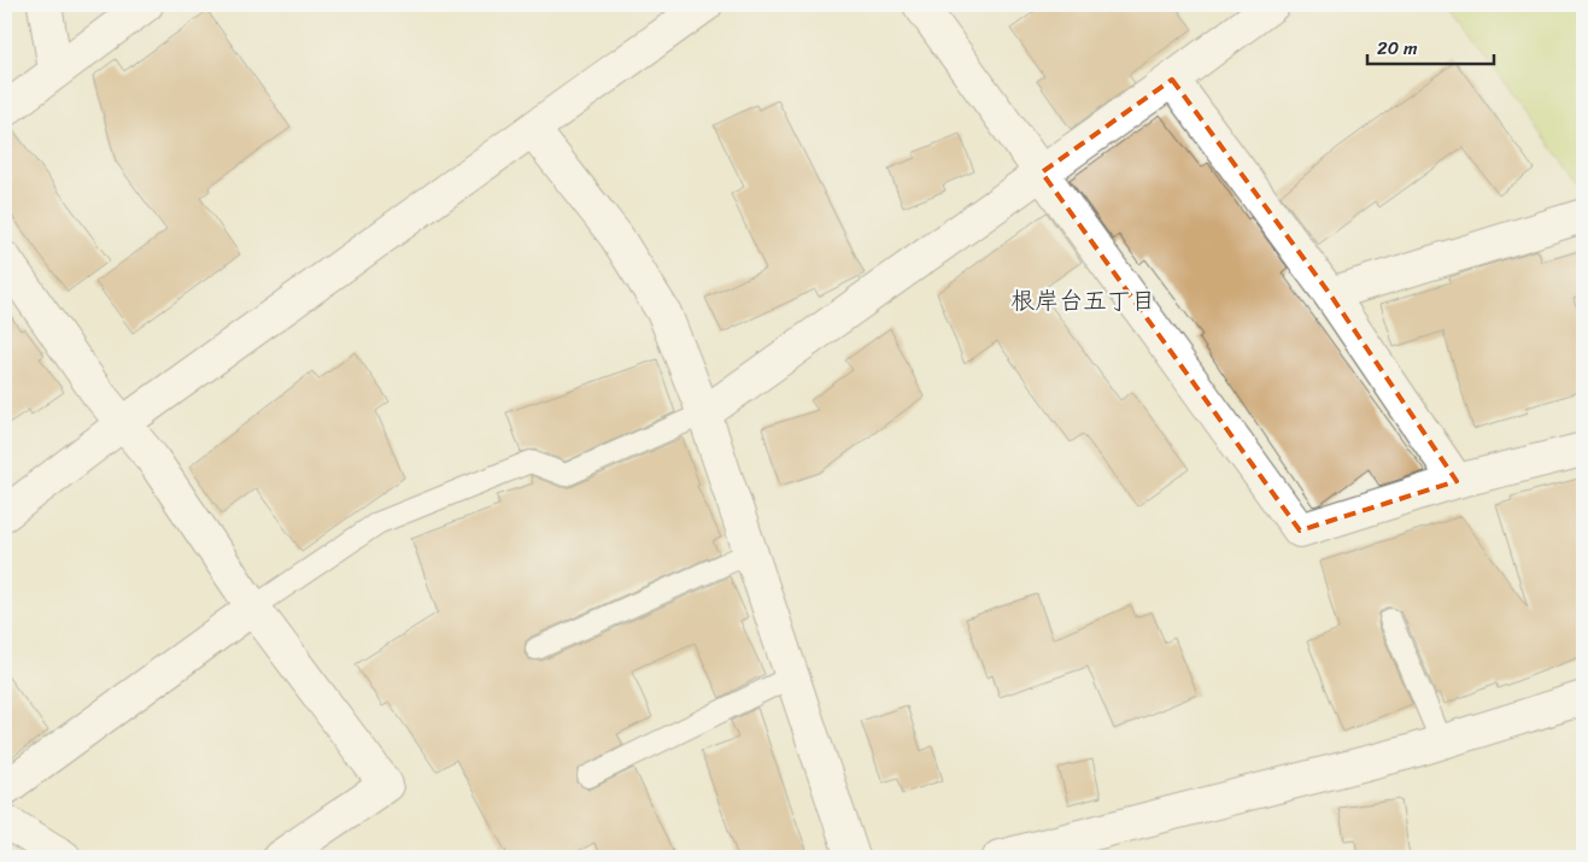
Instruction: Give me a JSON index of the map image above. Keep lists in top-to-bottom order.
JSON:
{
  "districts": ["根岸台五丁目"],
  "scale_bar": "20 m"
}
